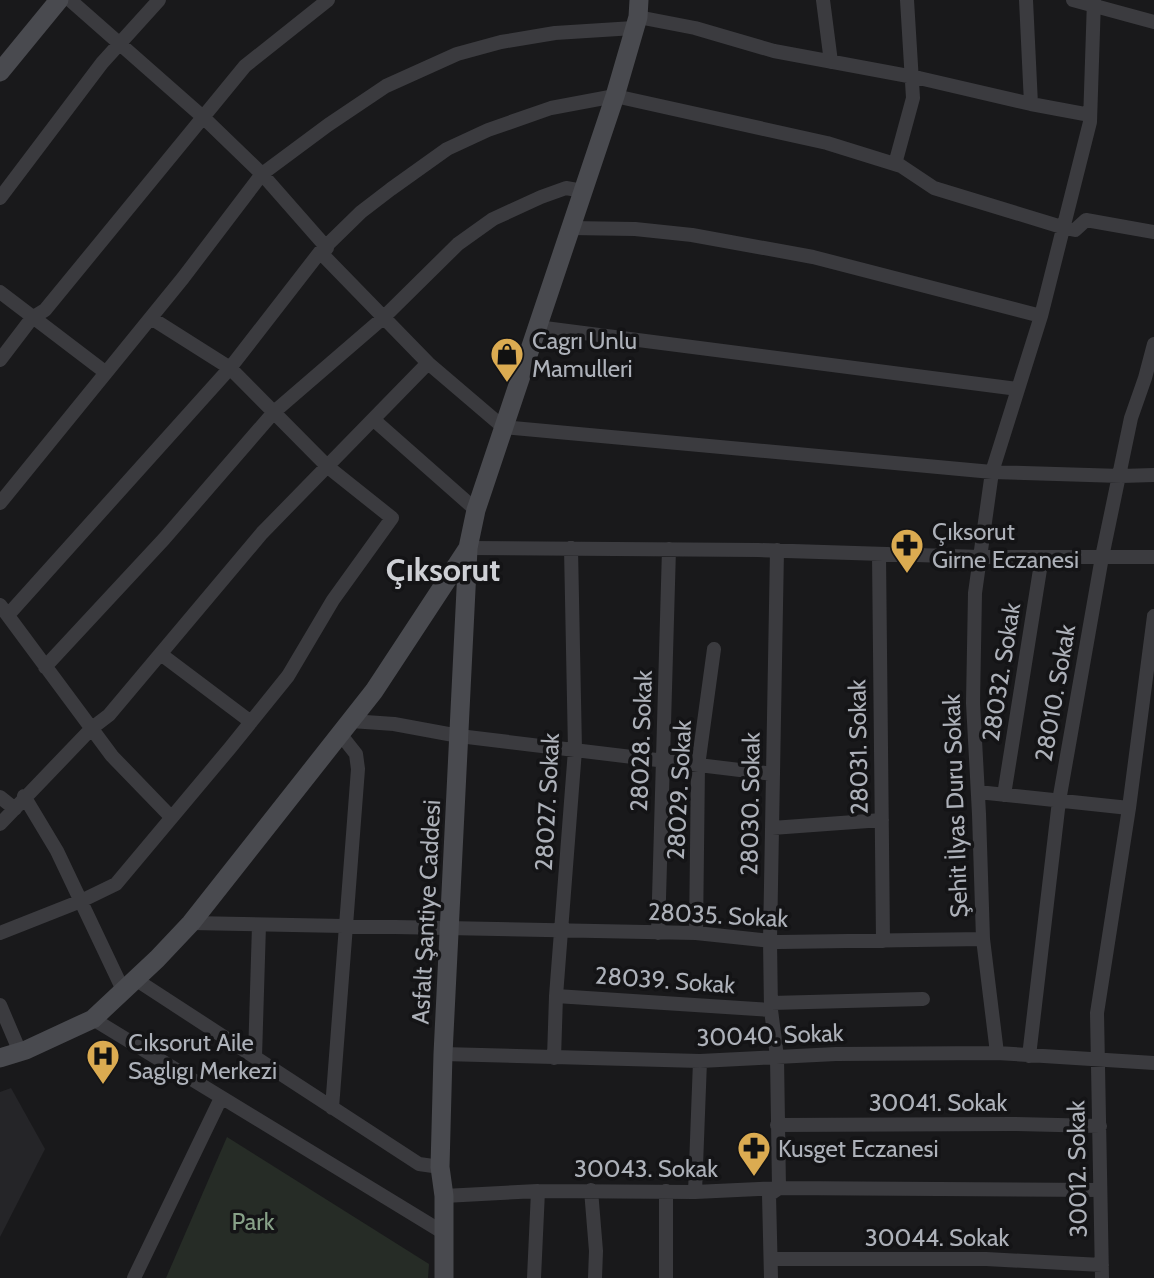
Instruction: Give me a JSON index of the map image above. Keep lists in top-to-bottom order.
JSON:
{
  "streets": {
    "street": [
      "28032. Sokak",
      "28010. Sokak",
      "28028. Sokak",
      "28031. Sokak",
      "28029. Sokak",
      "28027. Sokak",
      "28030. Sokak",
      "Şehit İlyas Duru Sokak",
      "Asfalt Şantiye Caddesi",
      "28035. Sokak",
      "28039. Sokak",
      "30040. Sokak",
      "30041. Sokak",
      "30043. Sokak",
      "30012. Sokak",
      "30044. Sokak"
    ]
  },
  "crossings": [
    ["28010. Sokak", "30040. Sokak"],
    ["28028. Sokak", "28035. Sokak"],
    ["28031. Sokak", "28035. Sokak"],
    ["28029. Sokak", "28035. Sokak"],
    ["28027. Sokak", "28035. Sokak"],
    ["28027. Sokak", "28039. Sokak"],
    ["28027. Sokak", "30040. Sokak"],
    ["28030. Sokak", "28035. Sokak"],
    ["28030. Sokak", "28039. Sokak"],
    ["28030. Sokak", "30040. Sokak"],
    ["28030. Sokak", "30041. Sokak"],
    ["28030. Sokak", "30043. Sokak"],
    ["28030. Sokak", "30044. Sokak"],
    ["Şehit İlyas Duru Sokak", "28035. Sokak"],
    ["Şehit İlyas Duru Sokak", "30040. Sokak"],
    ["Asfalt Şantiye Caddesi", "28035. Sokak"],
    ["Asfalt Şantiye Caddesi", "30040. Sokak"],
    ["Asfalt Şantiye Caddesi", "30043. Sokak"],
    ["30040. Sokak", "30012. Sokak"],
    ["30041. Sokak", "30012. Sokak"],
    ["30043. Sokak", "30012. Sokak"],
    ["30012. Sokak", "30044. Sokak"]
  ],
  "districts": ["Çıksorut"],
  "parks": ["Park"],
  "places": {
    "shop": ["Cagrı Unlu Mamulleri"],
    "pharmacy": ["Çıksorut Girne Eczanesi", "Kusget Eczanesi"],
    "hospital": ["Cıksorut Aile Saglıgı Merkezi"]
  }
}
